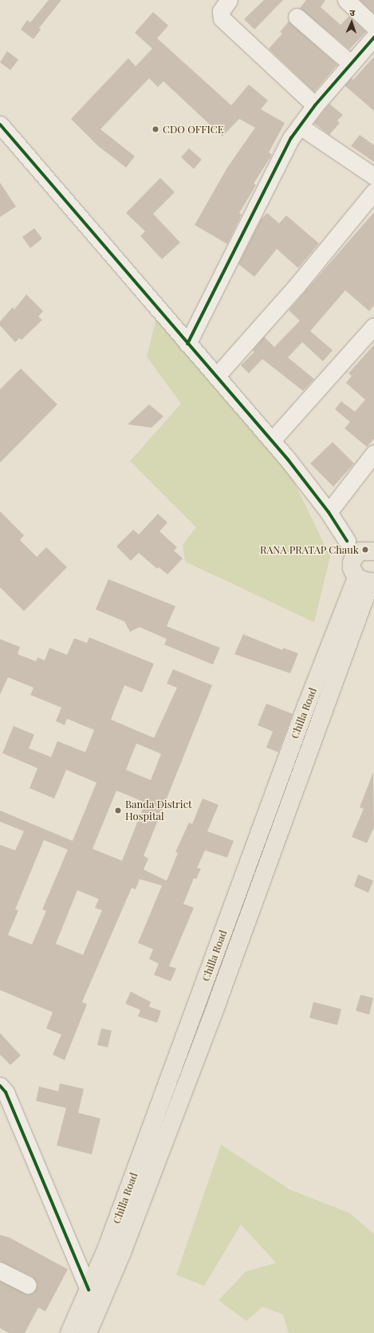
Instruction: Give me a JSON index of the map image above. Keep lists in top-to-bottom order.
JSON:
{
  "streets": {
    "main road": ["Chilla Road"]
  },
  "places": ["CDO OFFICE", "RANA PRATAP Chauk", "Banda District Hospital"],
  "north": "top"
}
